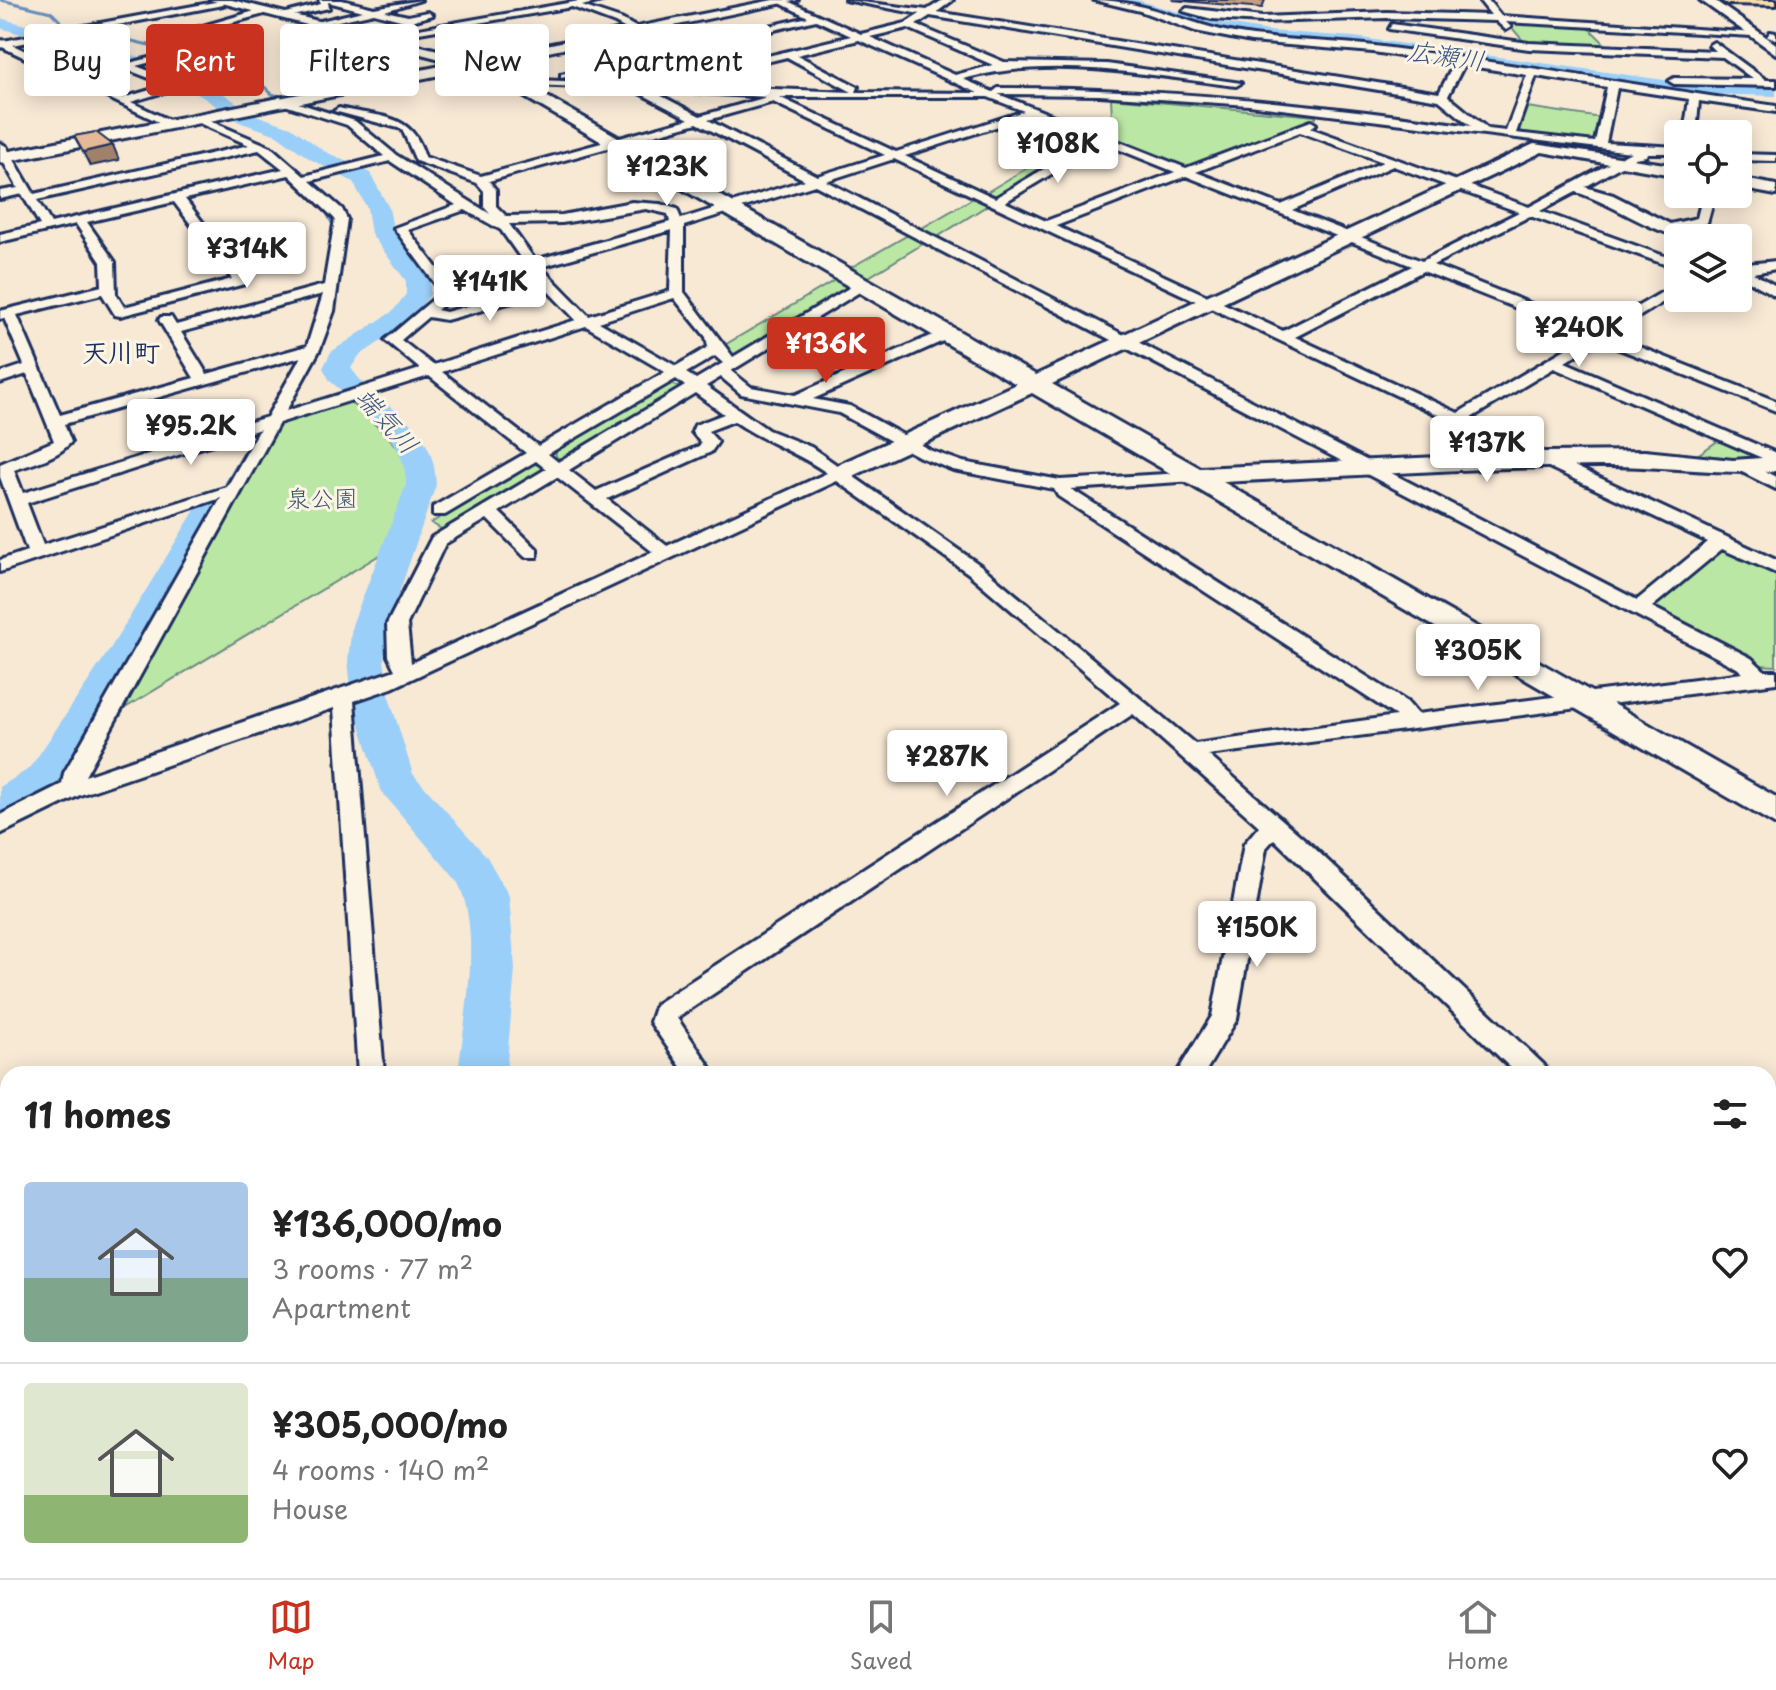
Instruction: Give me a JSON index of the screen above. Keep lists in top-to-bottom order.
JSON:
{
  "districts": ["天川町"],
  "water": ["広瀬川", "端気川"],
  "parks": ["泉公園"],
  "page": {
    "chip": [
      "Buy",
      "Rent",
      "Filters",
      "New",
      "Apartment"
    ],
    "price": [
      "¥108K",
      "¥123K",
      "¥314K",
      "¥141K",
      "¥240K",
      "¥136K",
      "¥95.2K",
      "¥137K",
      "¥305K",
      "¥287K",
      "¥150K"
    ],
    "heading": "11 homes",
    "list": [
      {
        "name": "¥136,000/mo",
        "note": "3 rooms · 77 m² · Apartment"
      },
      {
        "name": "¥305,000/mo",
        "note": "4 rooms · 140 m² · House"
      }
    ],
    "tabs": ["Map", "Saved", "Home"]
  }
}
